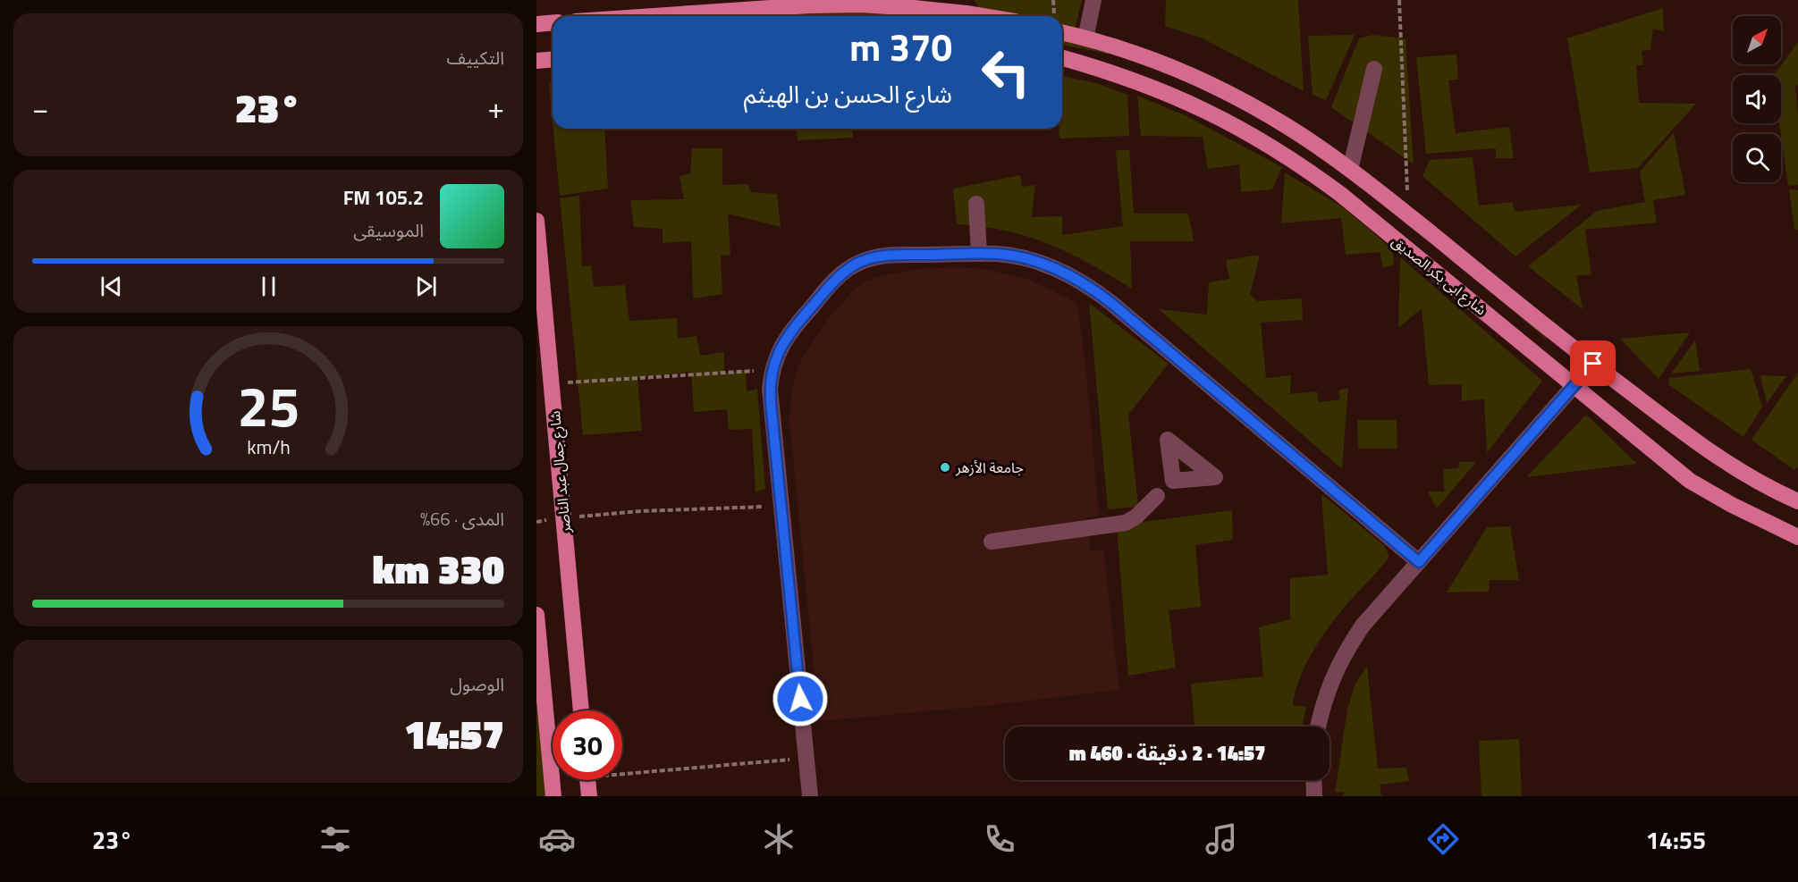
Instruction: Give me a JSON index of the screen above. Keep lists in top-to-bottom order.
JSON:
{
  "streets": {
    "main road": ["شارع ابى بكر الصديق", "شارع جمال عبد الناصر"]
  },
  "places": ["جامعة الأزهر"],
  "north": "top right",
  "page": {
    "tile": [
      "التكييف",
      ["المدى · 66%", "330 km"],
      ["الوصول", "14:57"]
    ],
    "turn": ["370 m", "شارع الحسن بن الهيثم"],
    "heat": ["−", "23°", "+"],
    "song": ["105.2 FM", "الموسيقى"],
    "limit": "30",
    "trip": "14:57 · 2 دقيقة · 460 m",
    "tabs": ["14:55", "23°"],
    "gauge": ["25", "km/h"]
  }
}
